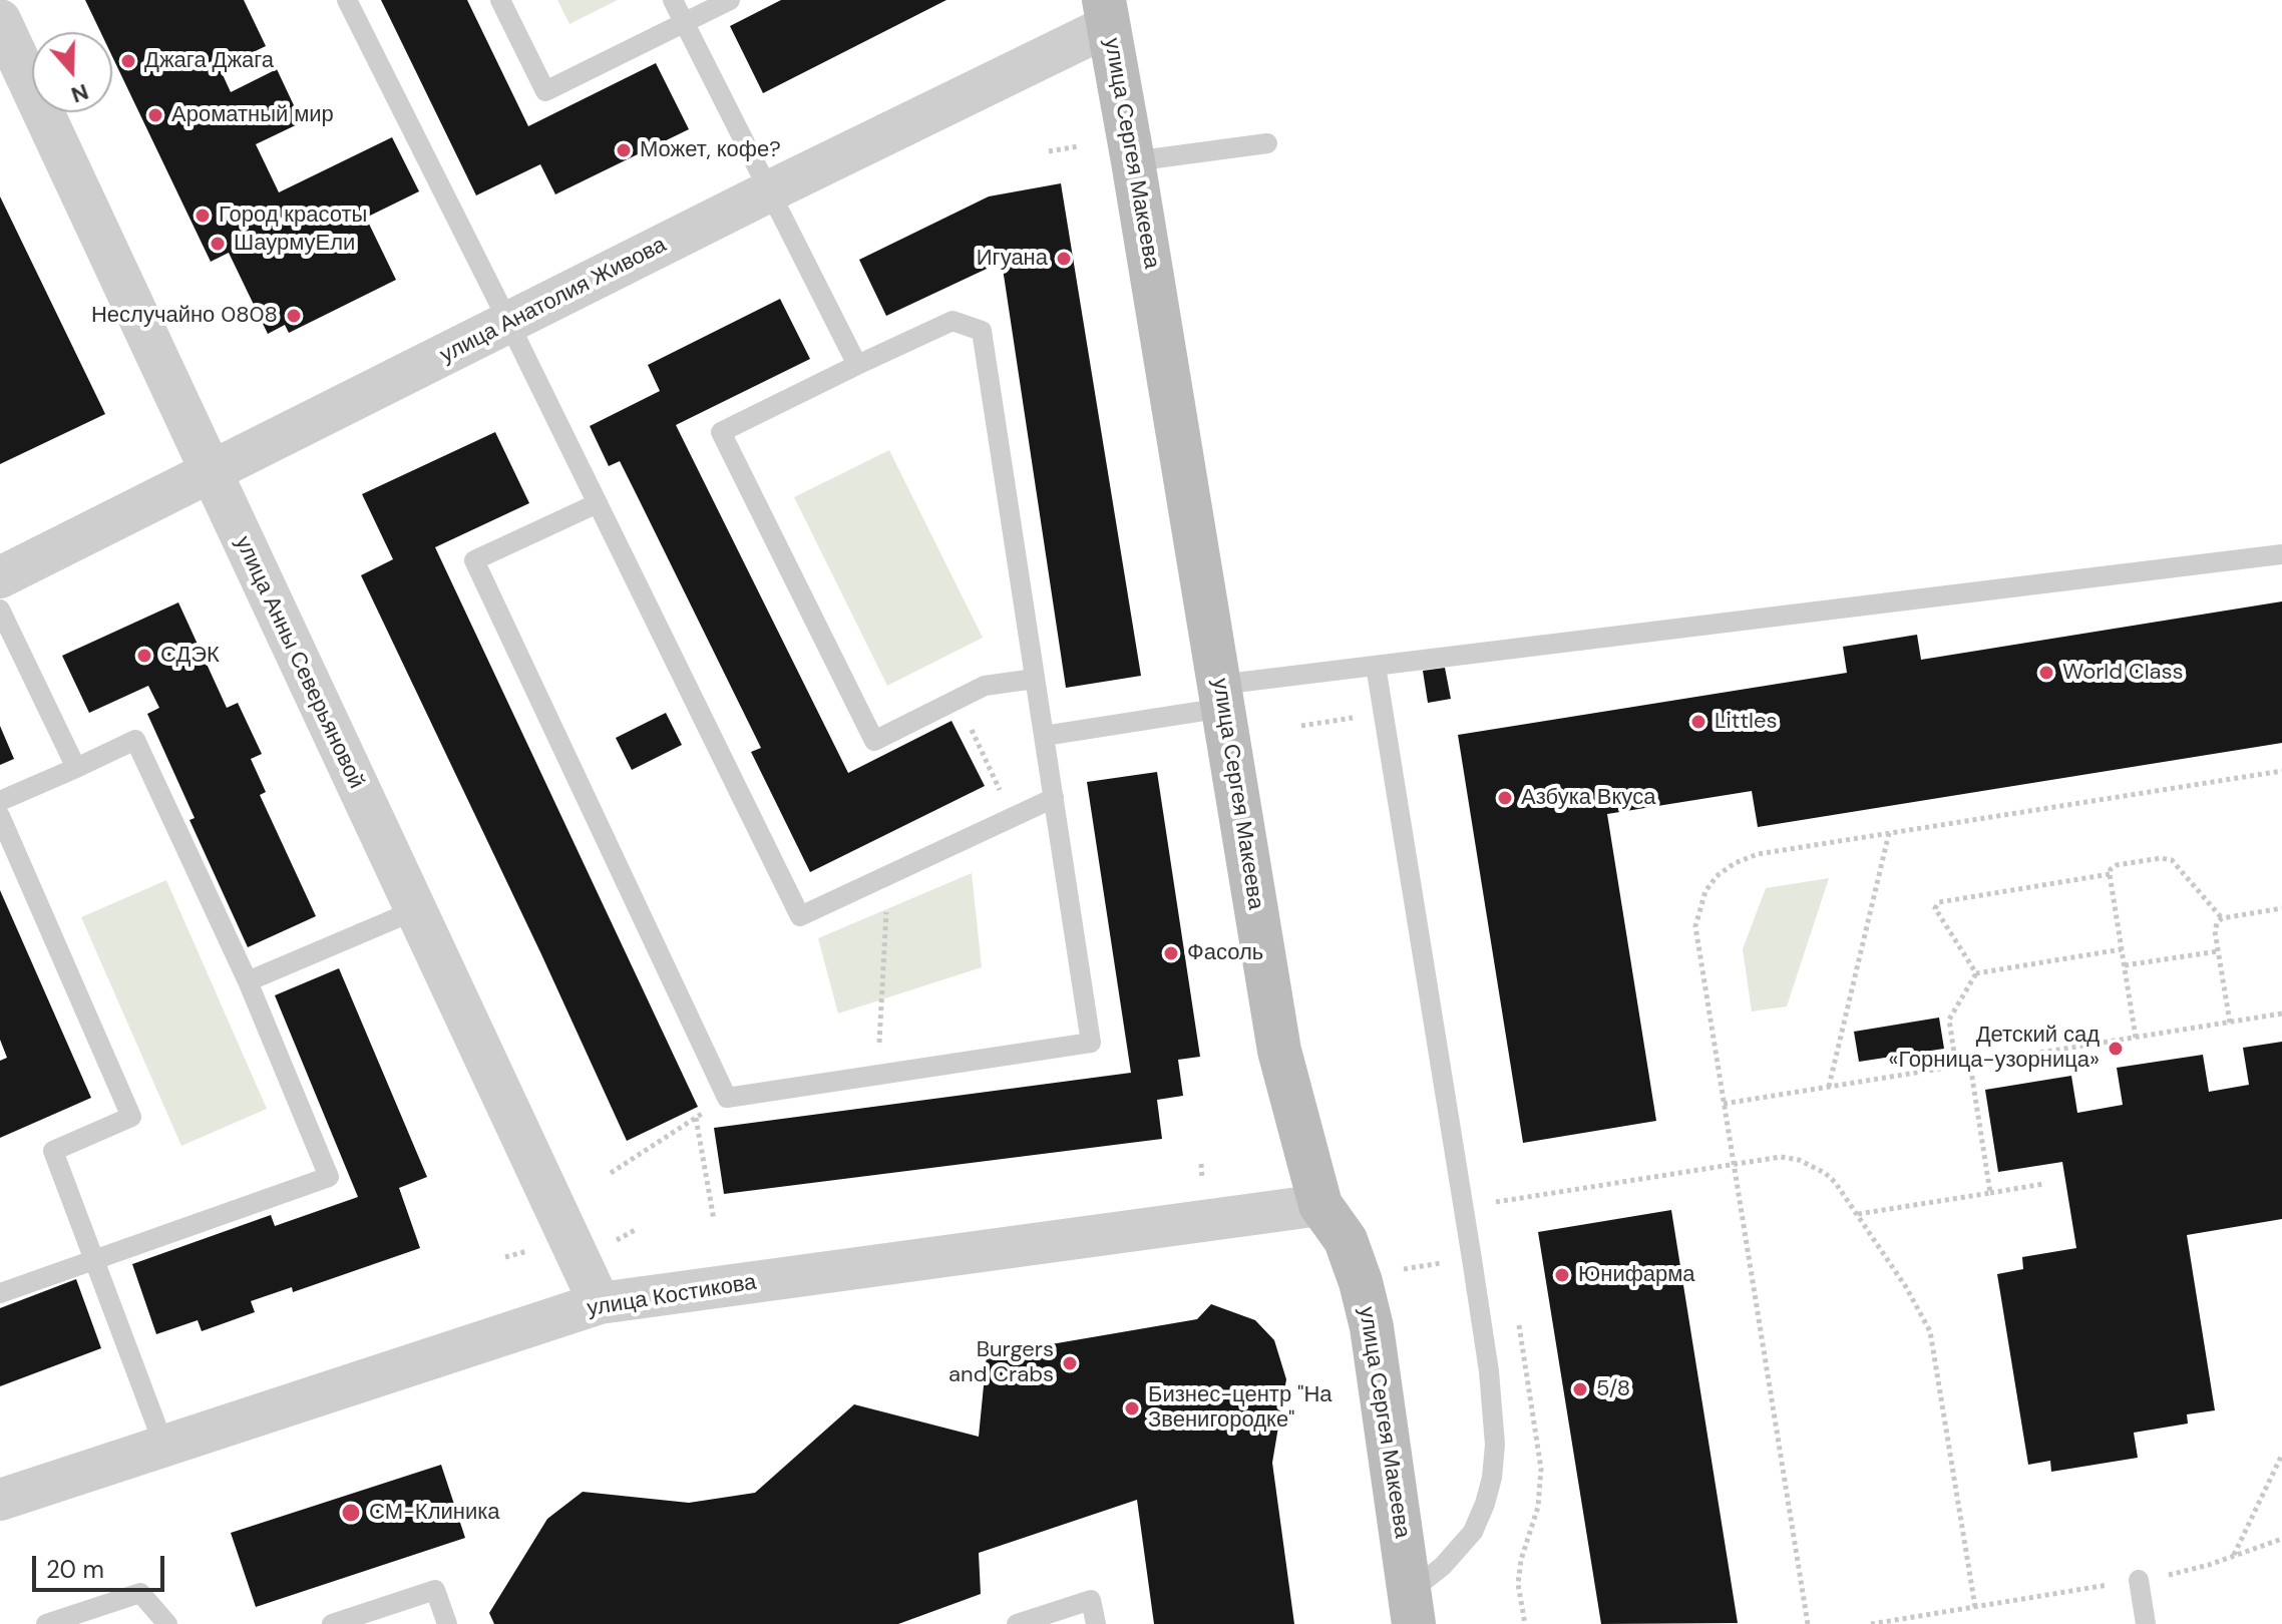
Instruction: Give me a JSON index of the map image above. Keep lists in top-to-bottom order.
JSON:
{
  "streets": {
    "street": [
      "улица Сергея Макеева",
      "улица Анатолия Живова",
      "улица Анны Северьяновой",
      "улица Костикова"
    ]
  },
  "crossings": [
    ["улица Сергея Макеева", "улица Анатолия Живова"],
    ["улица Сергея Макеева", "улица Костикова"],
    ["улица Анатолия Живова", "улица Анны Северьяновой"],
    ["улица Анны Северьяновой", "улица Костикова"]
  ],
  "places": [
    "Джага Джага",
    "Ароматный мир",
    "Может, кофе?",
    "Город красоты",
    "ШаурмуЕли",
    "Игуана",
    "Неслучайно 0808",
    "СДЭК",
    "World Class",
    "Littles",
    "Азбука Вкуса",
    "Фасоль",
    "Детский сад «Горница-узорница»",
    "Юнифарма",
    "Burgers and Crabs",
    "5/8",
    "Бизнес-центр \"На Звенигородке\"",
    "СМ-Клиника"
  ],
  "scale_bar": "20 m",
  "north": "bottom"
}
